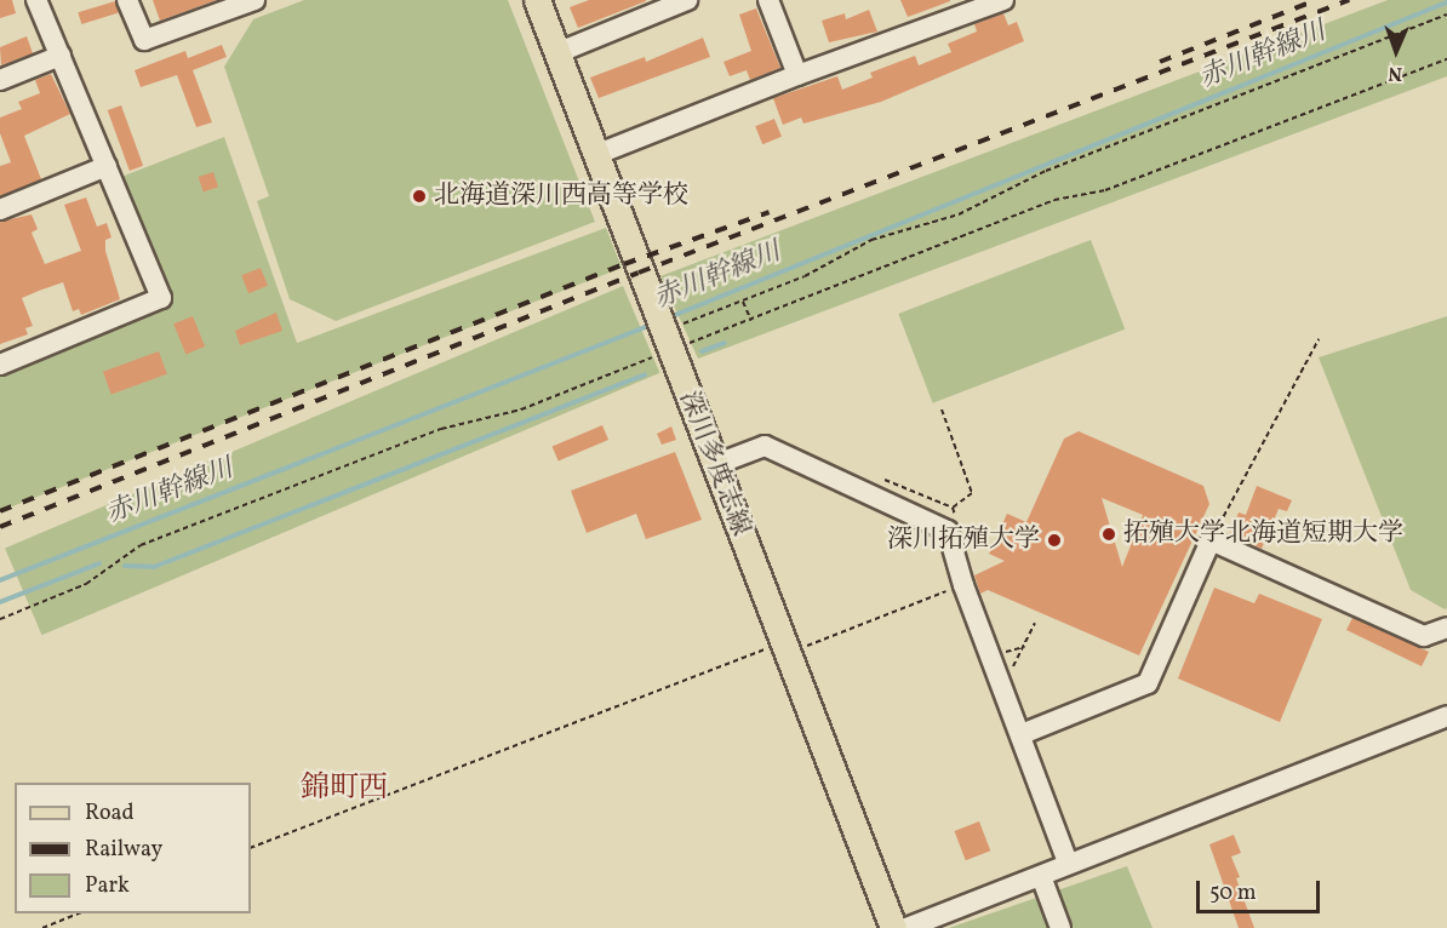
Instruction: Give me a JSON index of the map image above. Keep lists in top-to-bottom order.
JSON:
{
  "streets": {
    "main road": ["深川多度志線"]
  },
  "districts": ["錦町西"],
  "water": ["赤川幹線川"],
  "places": ["北海道深川西高等学校", "拓殖大学北海道短期大学", "深川拓殖大学"],
  "legend": ["Road", "Railway", "Park"],
  "scale_bar": "50 m",
  "north": "bottom"
}
